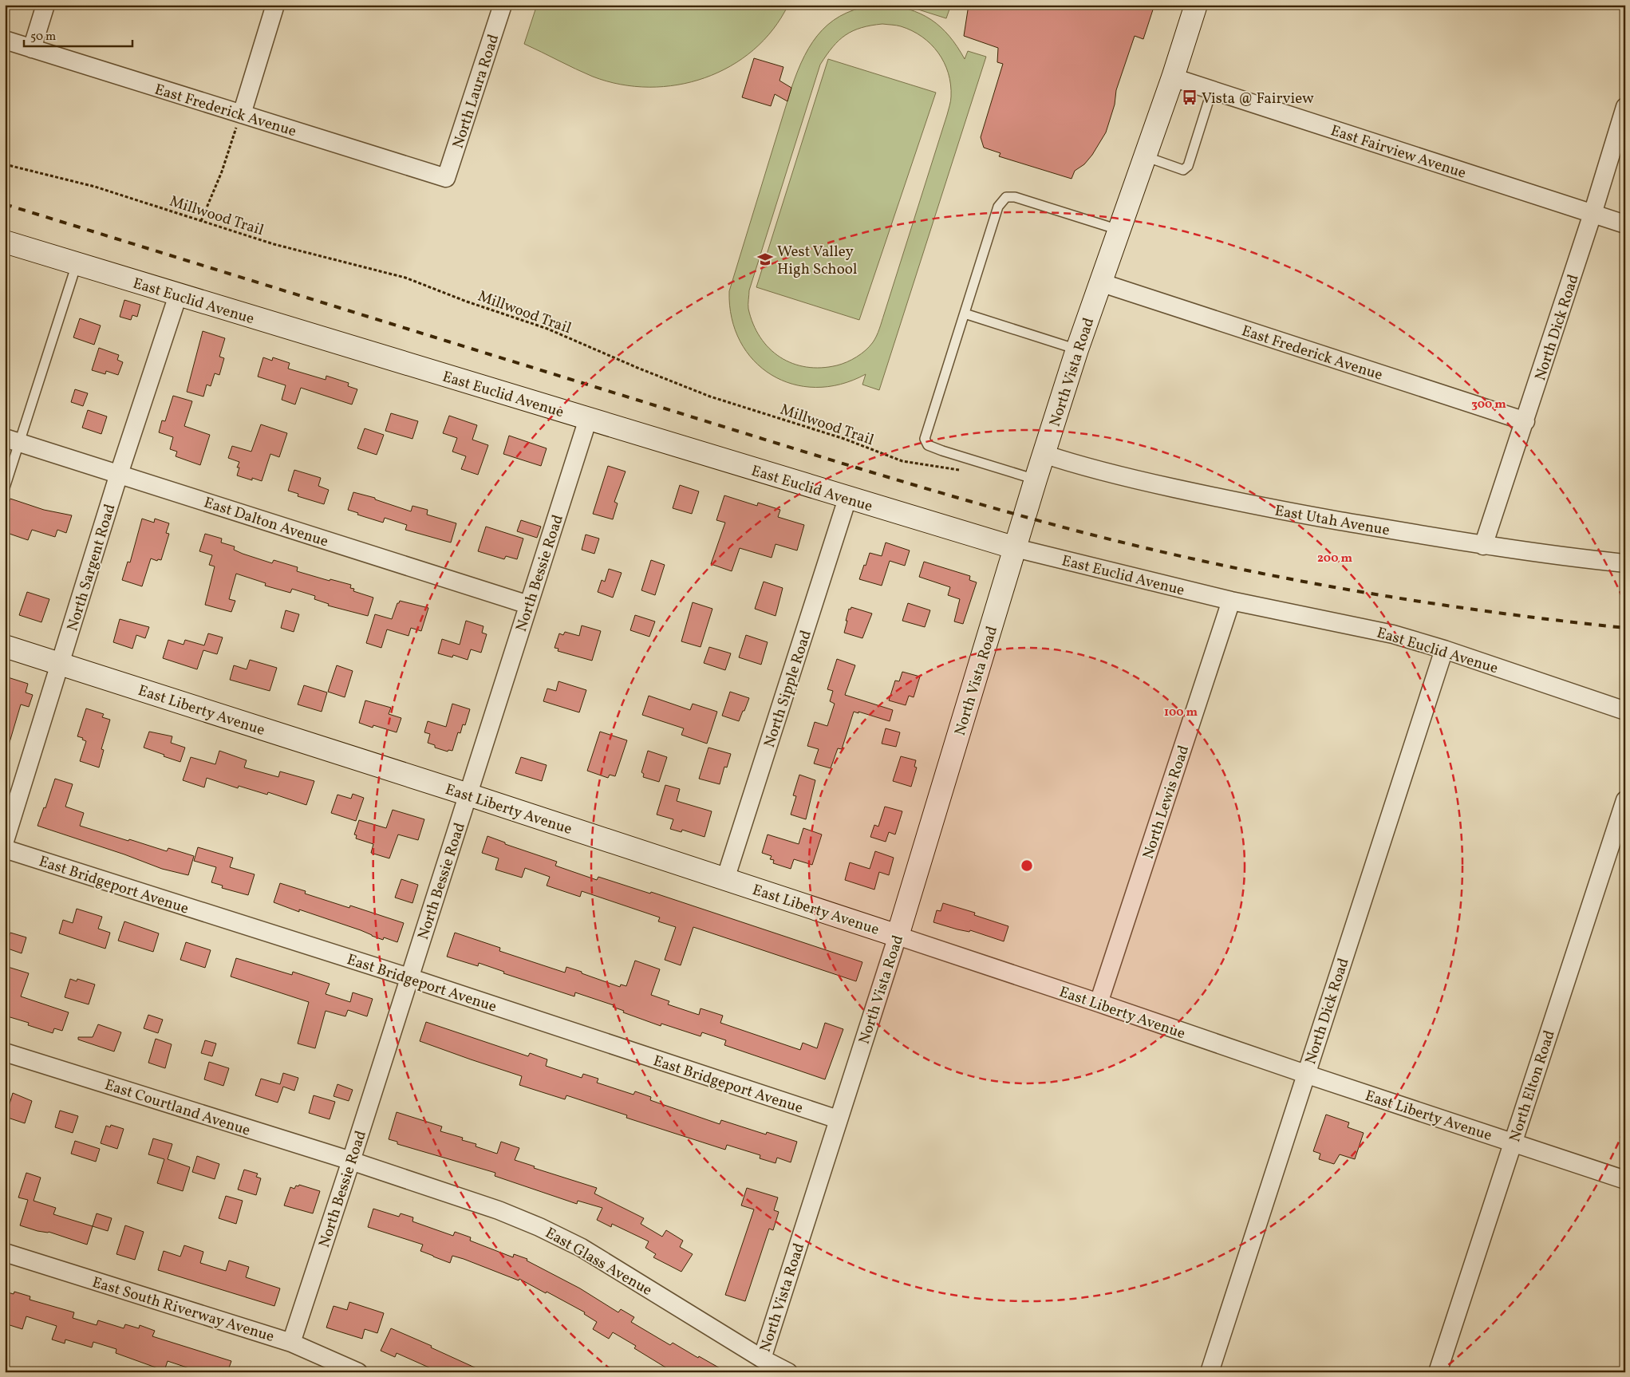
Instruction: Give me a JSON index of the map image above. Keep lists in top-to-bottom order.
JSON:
{
  "streets": {
    "street": [
      "North Laura Road",
      "East Frederick Avenue",
      "East Fairview Avenue",
      "East Euclid Avenue",
      "North Dick Road",
      "North Vista Road",
      "East Utah Avenue",
      "East Dalton Avenue",
      "North Sargent Road",
      "North Bessie Road",
      "North Sipple Road",
      "East Liberty Avenue",
      "North Lewis Road",
      "East Bridgeport Avenue",
      "North Elton Road",
      "East Courtland Avenue",
      "East Glass Avenue",
      "East South Riverway Avenue"
    ],
    "path": ["Millwood Trail"]
  },
  "crossings": [
    ["North Laura Road", "East Frederick Avenue"],
    ["East Frederick Avenue", "North Dick Road"],
    ["East Frederick Avenue", "North Vista Road"],
    ["East Fairview Avenue", "North Dick Road"],
    ["East Fairview Avenue", "North Vista Road"],
    ["East Euclid Avenue", "North Dick Road"],
    ["East Euclid Avenue", "North Vista Road"],
    ["East Euclid Avenue", "North Sargent Road"],
    ["East Euclid Avenue", "North Bessie Road"],
    ["East Euclid Avenue", "North Sipple Road"],
    ["East Euclid Avenue", "North Lewis Road"],
    ["North Dick Road", "East Utah Avenue"],
    ["North Dick Road", "East Liberty Avenue"],
    ["North Vista Road", "East Utah Avenue"],
    ["North Vista Road", "East Liberty Avenue"],
    ["North Vista Road", "East Bridgeport Avenue"],
    ["North Vista Road", "East Glass Avenue"],
    ["East Dalton Avenue", "North Sargent Road"],
    ["East Dalton Avenue", "North Bessie Road"],
    ["North Sargent Road", "East Liberty Avenue"],
    ["North Bessie Road", "East Liberty Avenue"],
    ["North Bessie Road", "East Bridgeport Avenue"],
    ["North Bessie Road", "East Courtland Avenue"],
    ["North Bessie Road", "East Glass Avenue"],
    ["North Bessie Road", "East South Riverway Avenue"],
    ["North Sipple Road", "East Liberty Avenue"],
    ["East Liberty Avenue", "North Lewis Road"],
    ["East Liberty Avenue", "North Elton Road"],
    ["East Courtland Avenue", "East Glass Avenue"]
  ],
  "places": {
    "bus stop": ["Vista @ Fairview"],
    "school or university": ["West Valley High School"]
  },
  "scale_bar": "50 m",
  "rings": ["300 m", "200 m", "100 m"]
}
